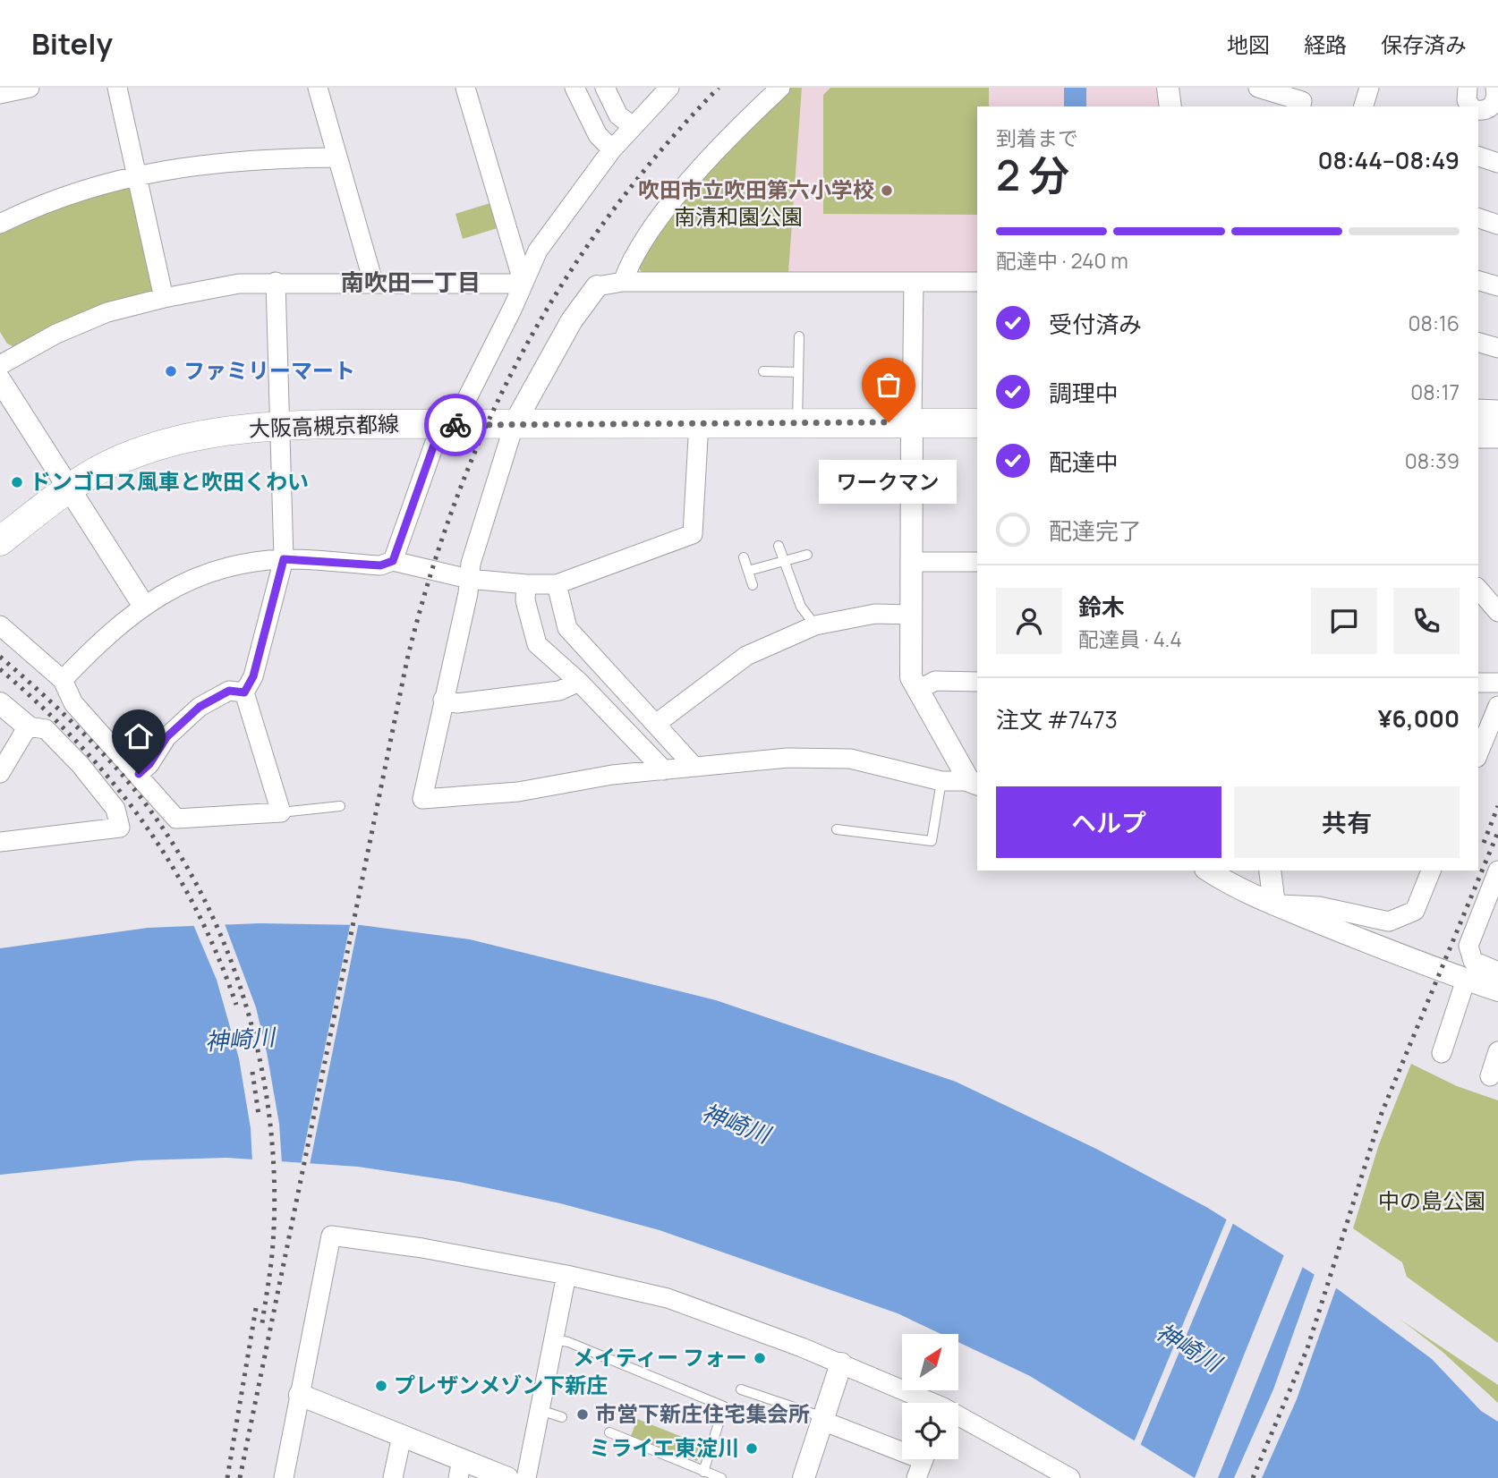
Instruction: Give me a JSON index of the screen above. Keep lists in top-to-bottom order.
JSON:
{
  "streets": {
    "main road": ["大阪高槻京都線"]
  },
  "districts": ["南吹田一丁目"],
  "water": ["神崎川"],
  "parks": ["南清和園公園", "中の島公園"],
  "places": [
    "吹田市立吹田第六小学校",
    "ファミリーマート",
    "ワークマン",
    "ドンゴロス風車と吹田くわい",
    "メイティー フォー",
    "プレザンメゾン下新庄",
    "市営下新庄住宅集会所",
    "ミライエ東淀川"
  ],
  "north": "top right",
  "page": {
    "header": "Bitely",
    "nav": ["地図", "経路", "保存済み"],
    "heading": ["2 分", "到着まで", "08:44–08:49"],
    "panel": [
      "鈴木",
      "配達員 · 4.4",
      "注文 #7473",
      "¥6,000"
    ],
    "bar": "配達中 · 240 m",
    "list": [
      ["受付済み", "08:16"],
      ["調理中", "08:17"],
      ["配達中", "08:39"],
      "配達完了"
    ],
    "bubble": "ワークマン",
    "buttons": ["ヘルプ", "共有"]
  }
}
